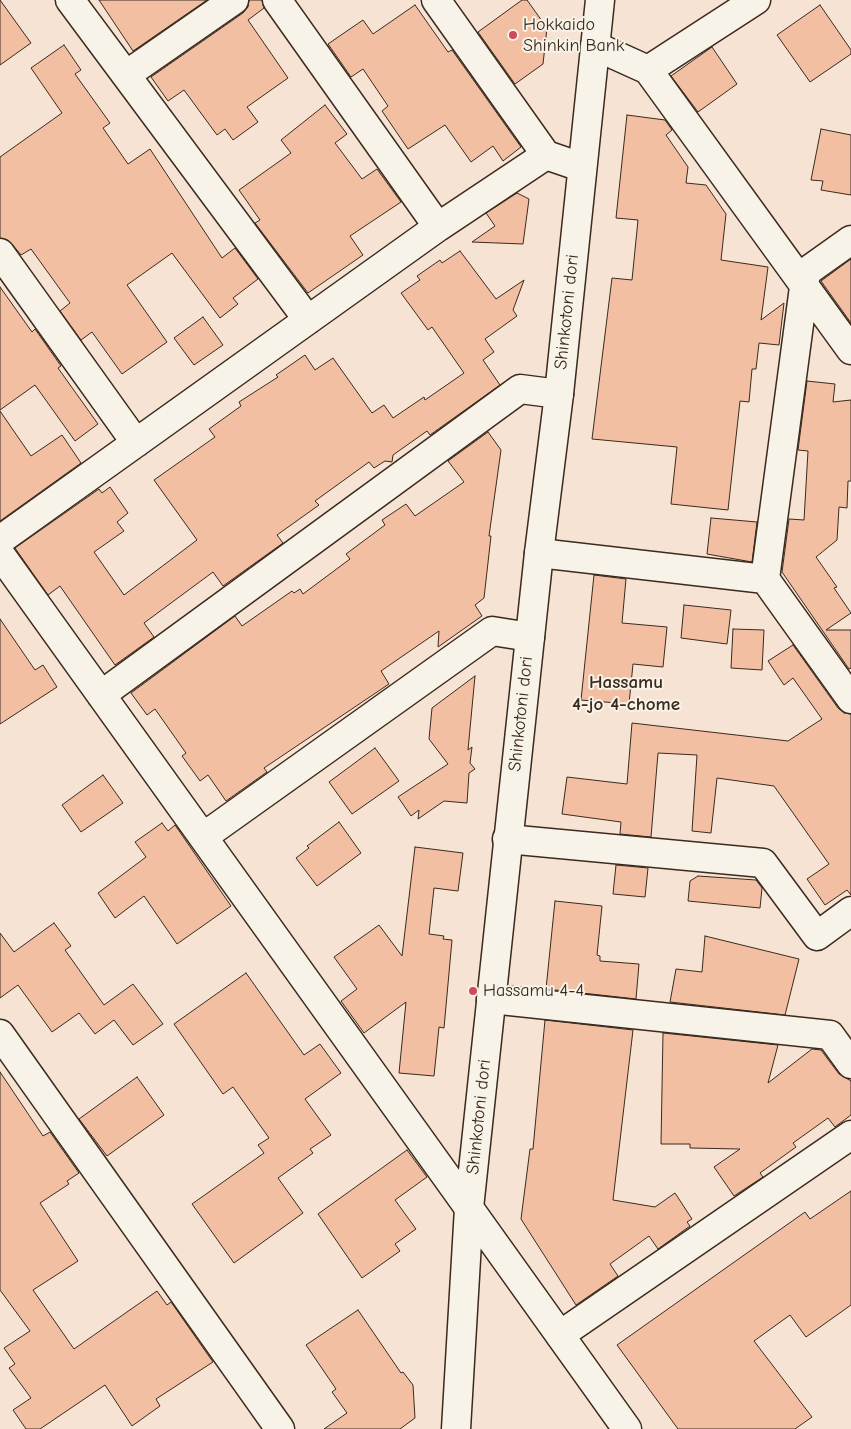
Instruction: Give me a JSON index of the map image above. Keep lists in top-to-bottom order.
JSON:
{
  "streets": {
    "street": ["Shinkotoni dori"]
  },
  "districts": ["Hassamu 4-jo 4-chome"],
  "places": ["Hokkaido Shinkin Bank", "Hassamu 4-4"]
}
